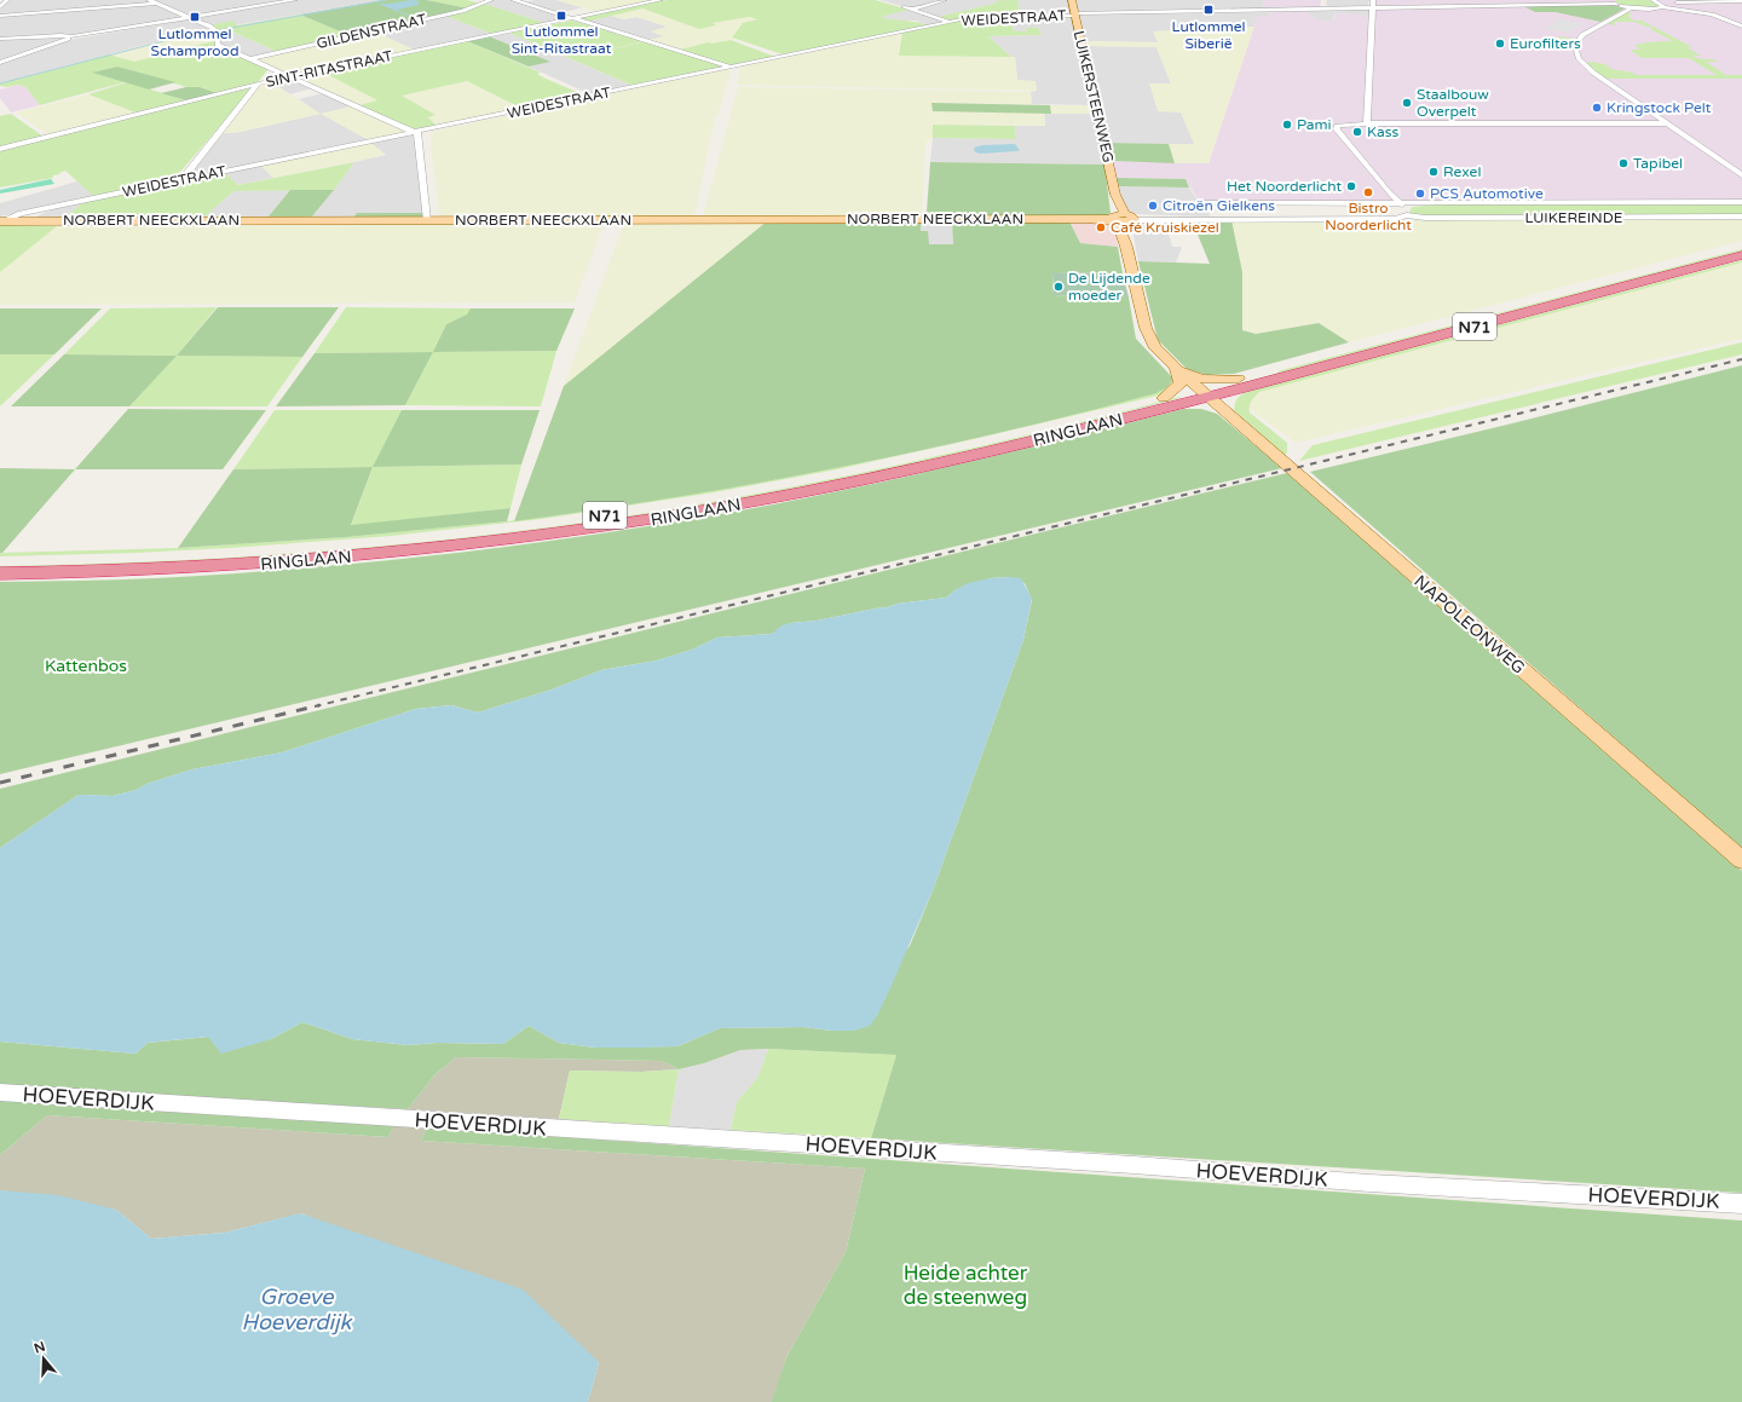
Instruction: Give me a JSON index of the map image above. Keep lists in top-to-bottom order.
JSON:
{
  "streets": {
    "highway": ["N71", "RINGLAAN"],
    "main road": ["LUIKERSTEENWEG", "NORBERT NEECKXLAAN", "NAPOLEONWEG"],
    "street": [
      "WEIDESTRAAT",
      "GILDENSTRAAT",
      "SINT-RITASTRAAT",
      "LUIKEREINDE",
      "HOEVERDIJK"
    ]
  },
  "crossings": [
    ["WEIDESTRAAT", "LUIKERSTEENWEG"],
    ["WEIDESTRAAT", "NORBERT NEECKXLAAN"],
    ["LUIKERSTEENWEG", "NORBERT NEECKXLAAN"],
    ["LUIKERSTEENWEG", "N71"],
    ["LUIKERSTEENWEG", "RINGLAAN"],
    ["LUIKERSTEENWEG", "NAPOLEONWEG"],
    ["LUIKEREINDE", "NORBERT NEECKXLAAN"],
    ["N71", "RINGLAAN"],
    ["N71", "NAPOLEONWEG"],
    ["RINGLAAN", "NAPOLEONWEG"]
  ],
  "water": ["Groeve Hoeverdijk"],
  "parks": ["Kattenbos", "Heide achter de steenweg"],
  "places": {
    "transit": ["Lutlommel Siberië", "Lutlommel Sint-Ritastraat", "Lutlommel Schamprood"],
    "other": [
      "Eurofilters",
      "Staalbouw Overpelt",
      "Kringstock Pelt",
      "Pami",
      "Kass",
      "Tapibel",
      "Rexel",
      "Het Noorderlicht",
      "Bistro Noorderlicht",
      "PCS Automotive",
      "Citroën Gielkens",
      "Café Kruiskiezel",
      "De Lijdende moeder"
    ]
  },
  "north": "top"
}
